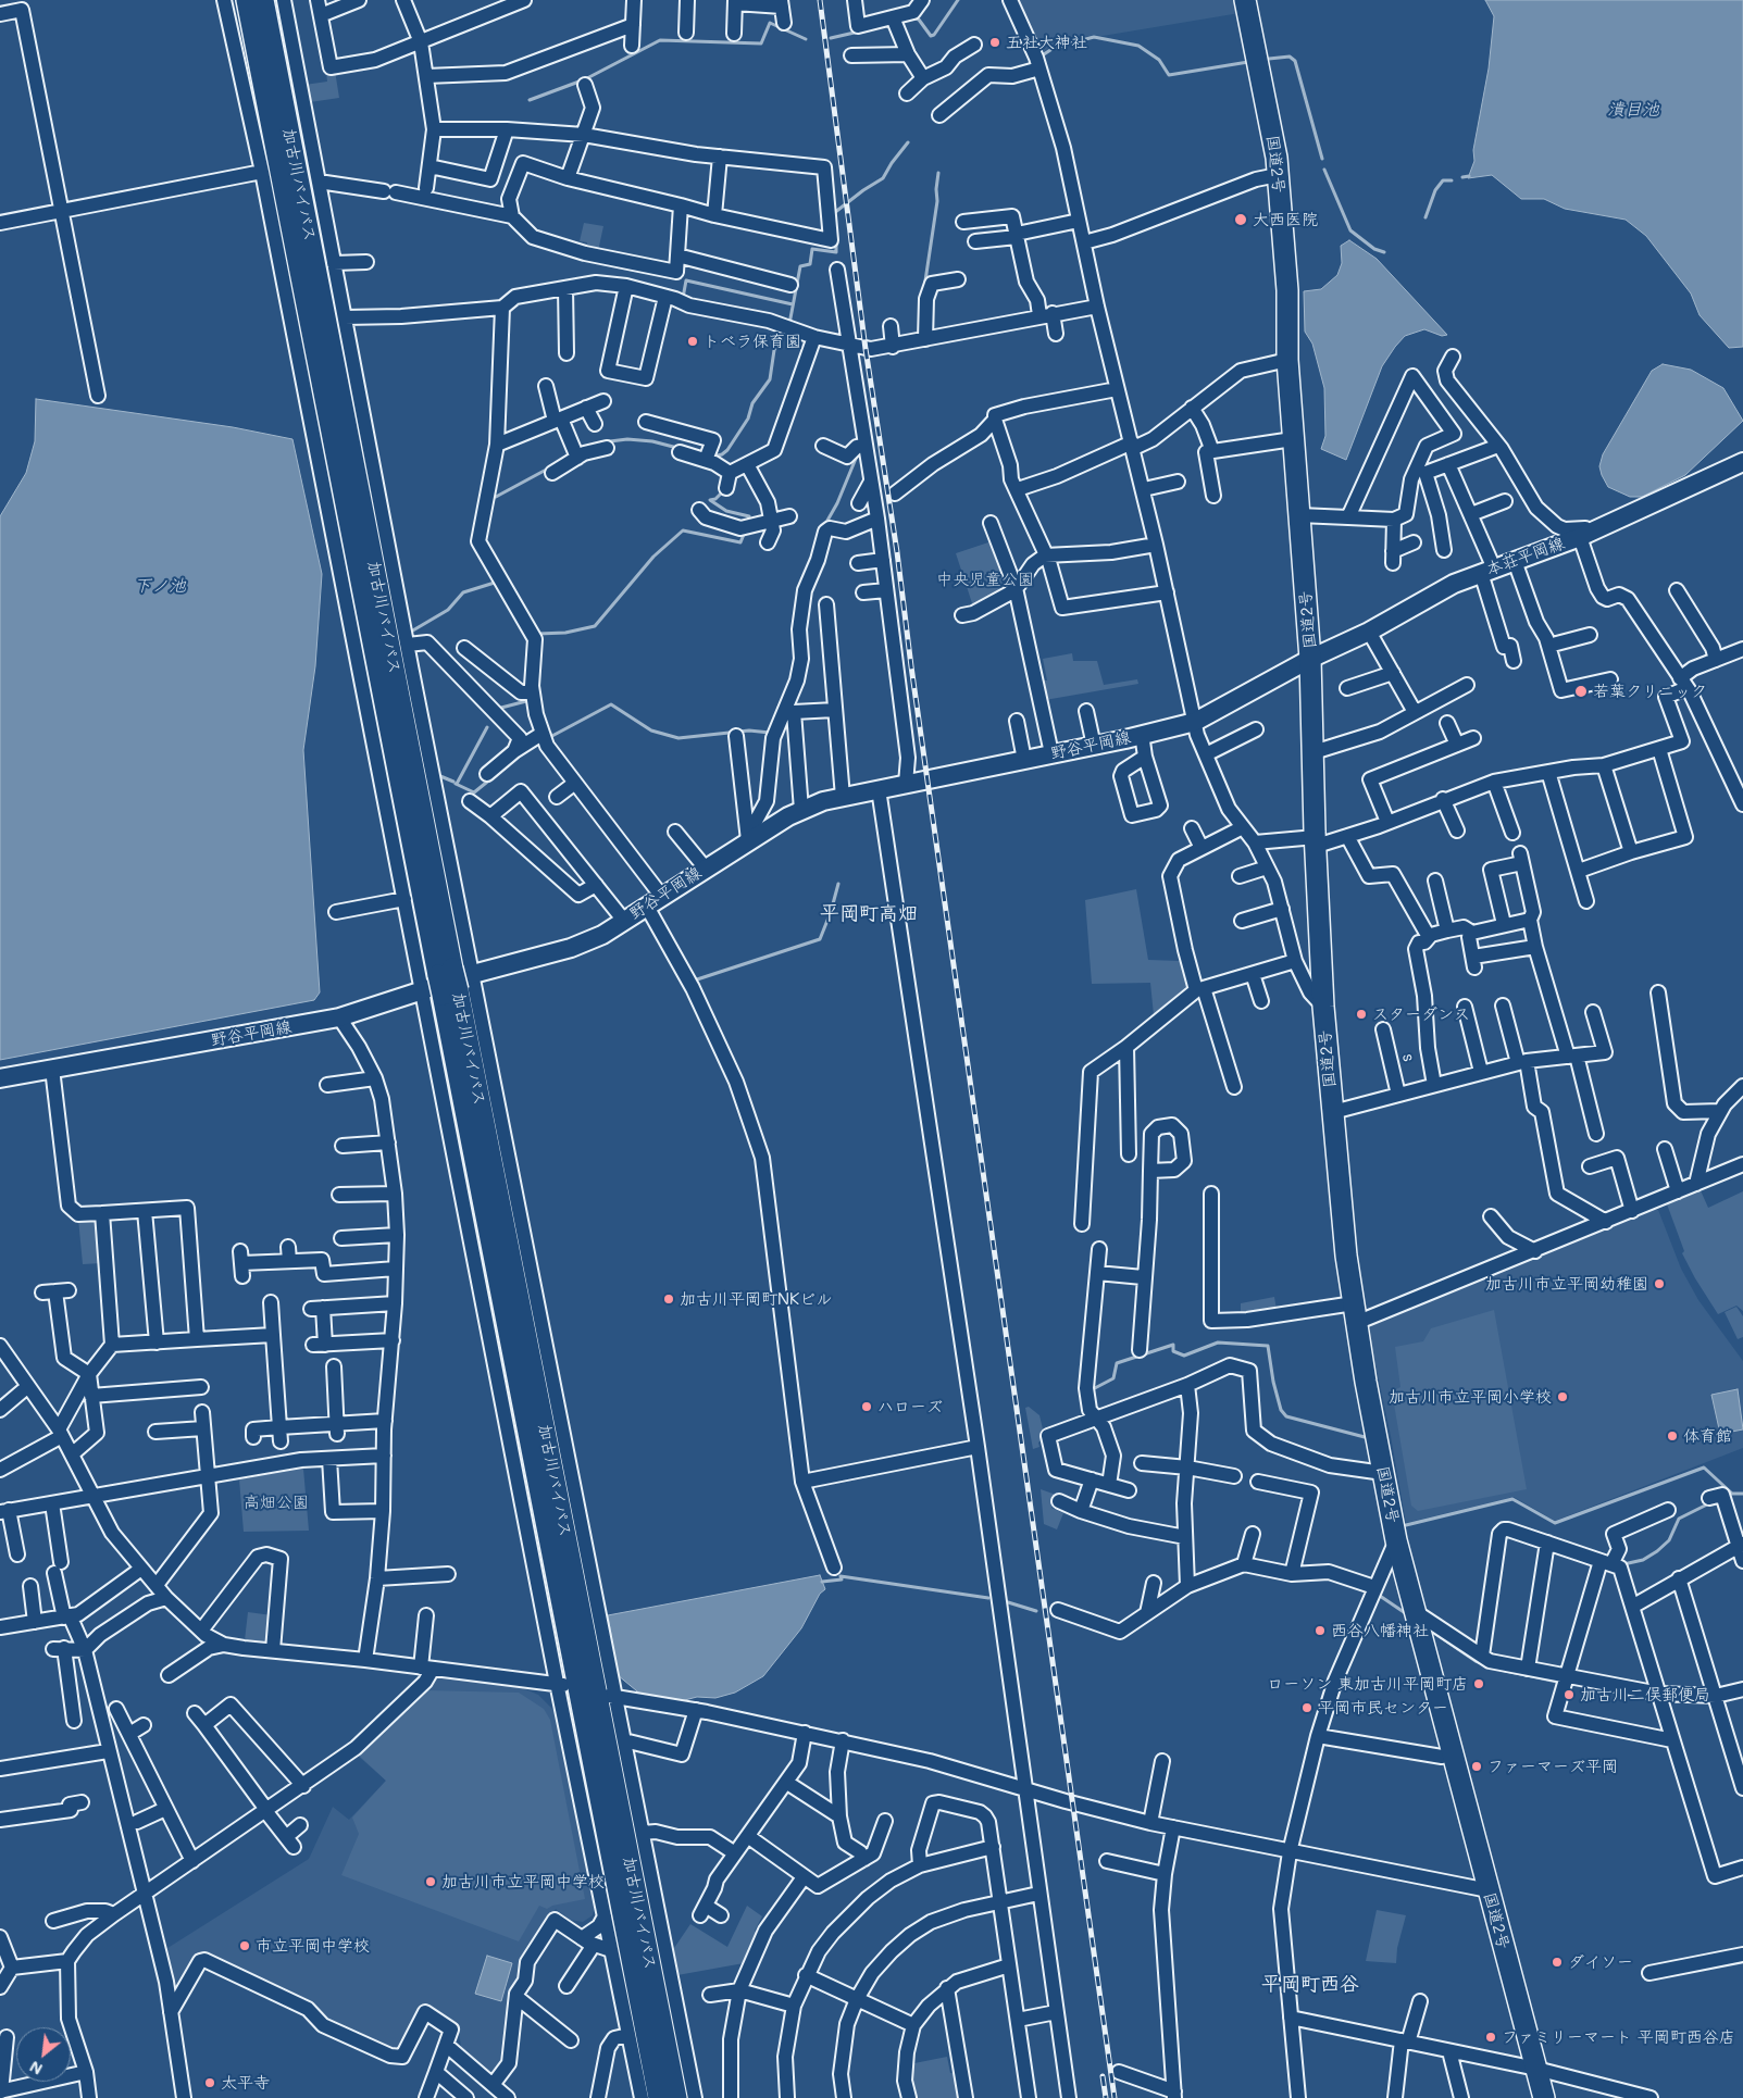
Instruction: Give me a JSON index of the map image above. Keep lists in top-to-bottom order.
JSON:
{
  "streets": {
    "highway": ["国道2号", "加古川バイパス"],
    "main road": ["本荘平岡線", "野谷平岡線"],
    "street": ["s"]
  },
  "crossings": [
    ["国道2号", "本荘平岡線"],
    ["国道2号", "野谷平岡線"],
    ["本荘平岡線", "野谷平岡線"]
  ],
  "districts": ["平岡町高畑", "平岡町西谷"],
  "water": ["潰目池", "下ノ池"],
  "parks": ["中央児童公園", "高畑公園"],
  "places": [
    "五社大神社",
    "大西医院",
    "トベラ保育園",
    "若葉クリニック",
    "スターダンス",
    "加古川市立平岡幼稚園",
    "加古川平岡町NKビル",
    "加古川市立平岡小学校",
    "ハローズ",
    "体育館",
    "西谷八幡神社",
    "ローソン 東加古川平岡町店",
    "加古川二俣郵便局",
    "平岡市民センター",
    "ファーマーズ平岡",
    "加古川市立平岡中学校",
    "市立平岡中学校",
    "ダイソー",
    "ファミリーマート 平岡町西谷店",
    "太平寺"
  ],
  "north": "bottom left"
}
